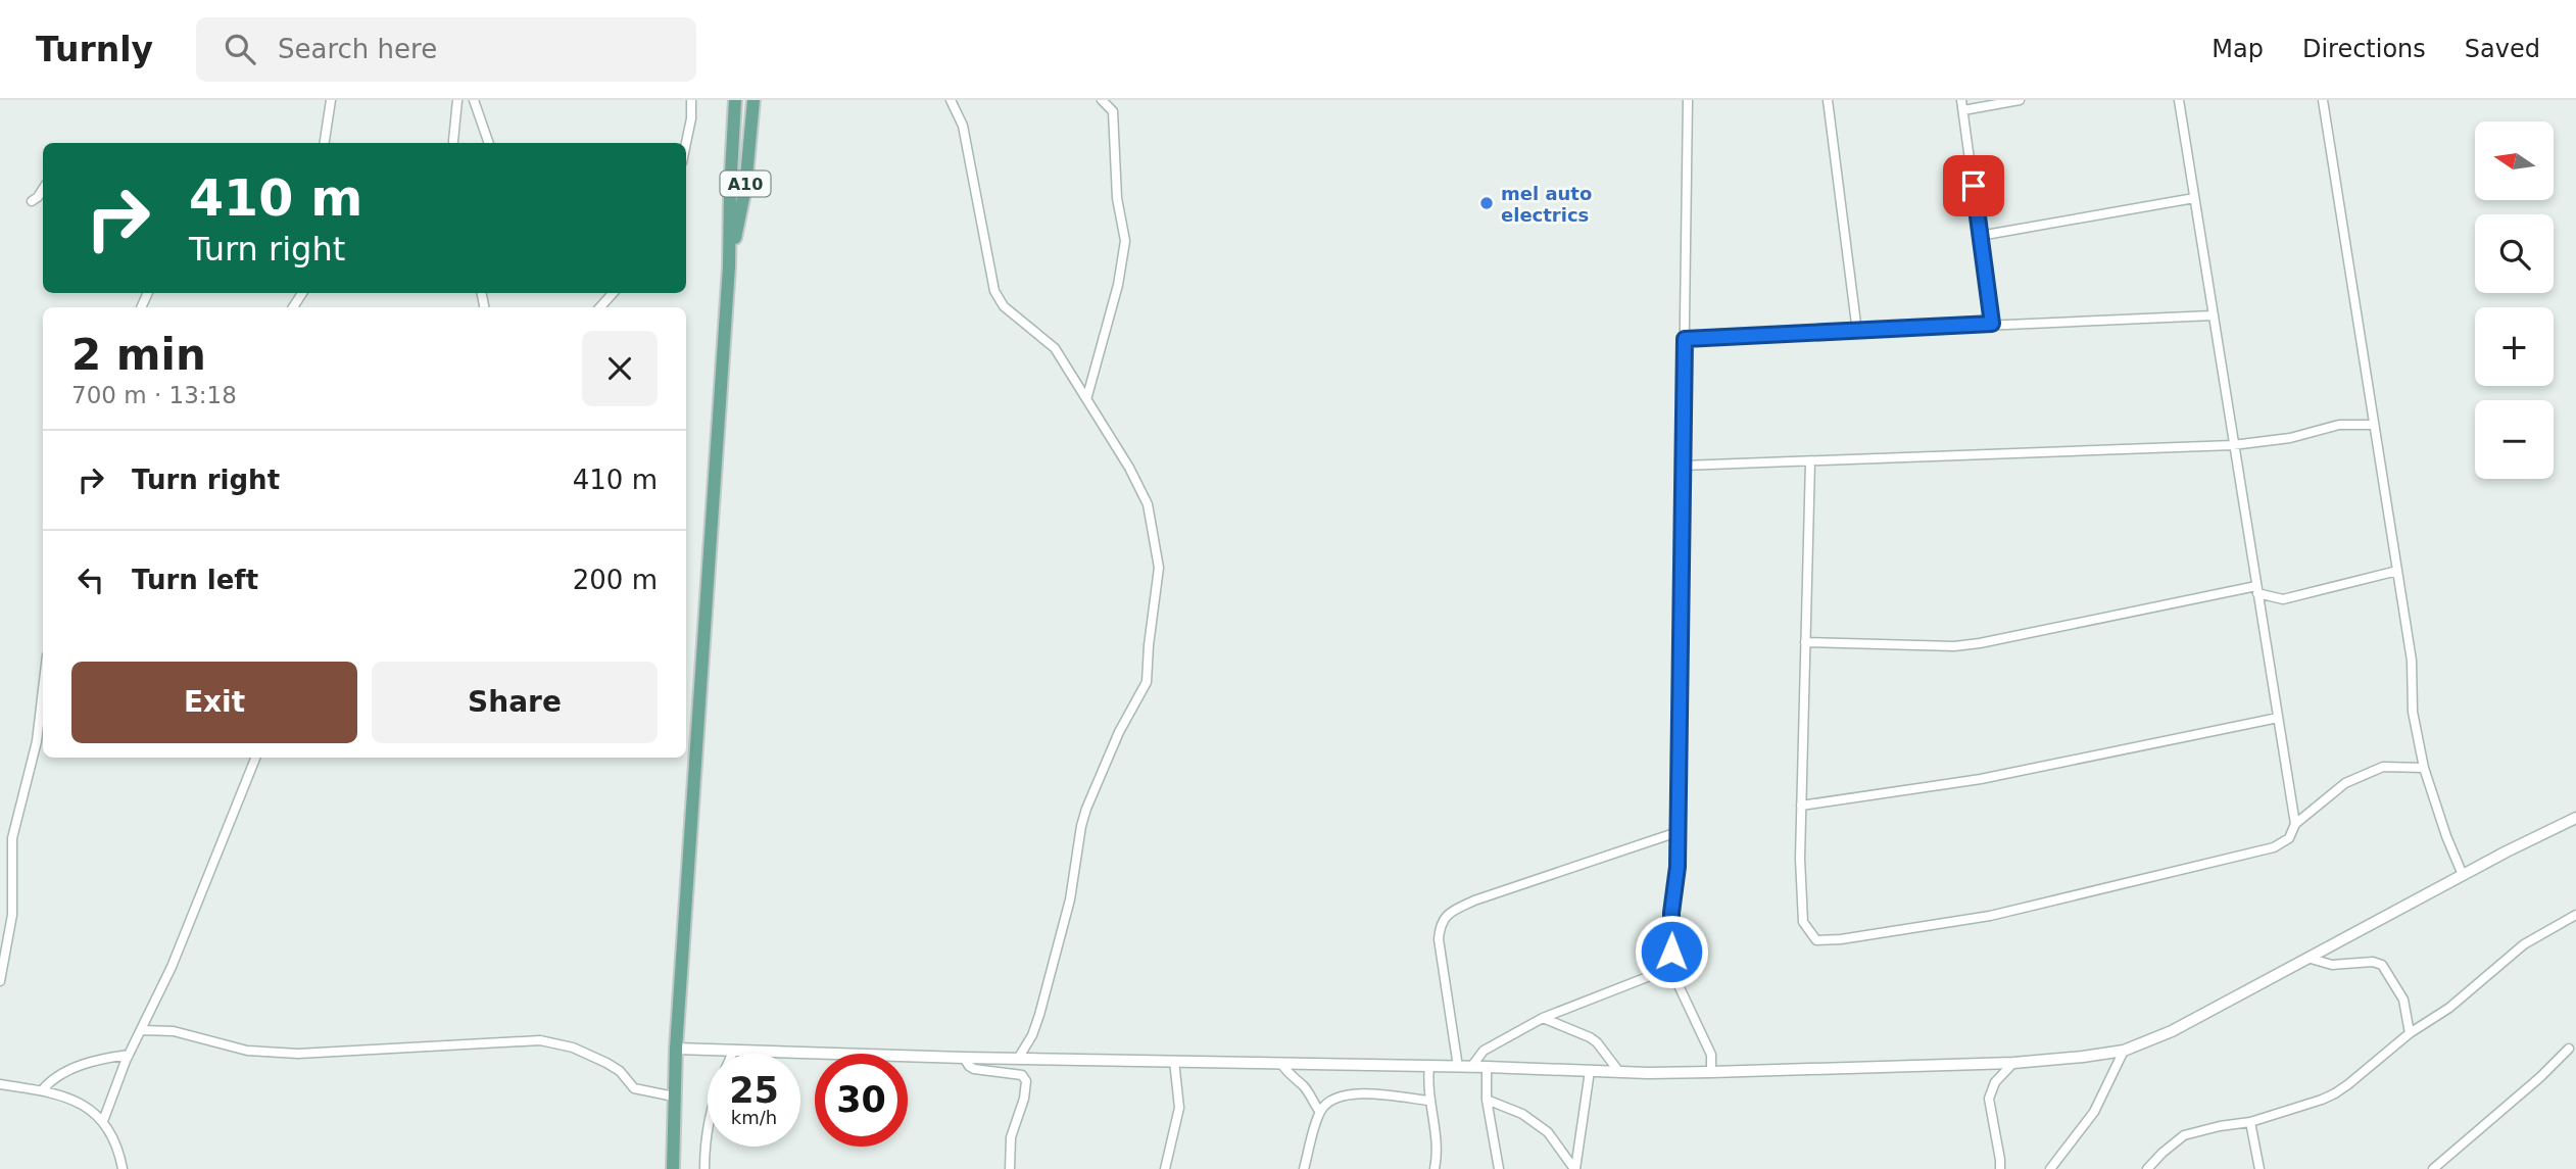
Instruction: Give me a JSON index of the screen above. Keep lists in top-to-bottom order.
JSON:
{
  "streets": {
    "main road": ["A10"]
  },
  "places": ["mel auto electrics"],
  "north": "left",
  "page": {
    "header": "Turnly",
    "search": "Search here",
    "nav": ["Map", "Directions", "Saved"],
    "map_buttons": ["+", "−"],
    "turn": ["410 m", "Turn right"],
    "heading": ["2 min", "700 m · 13:18"],
    "list": [
      {
        "name": "Turn right",
        "value": "410 m"
      },
      {
        "name": "Turn left",
        "value": "200 m"
      }
    ],
    "buttons": ["Exit", "Share"],
    "speed": "25 km/h",
    "limit": "30"
  }
}
